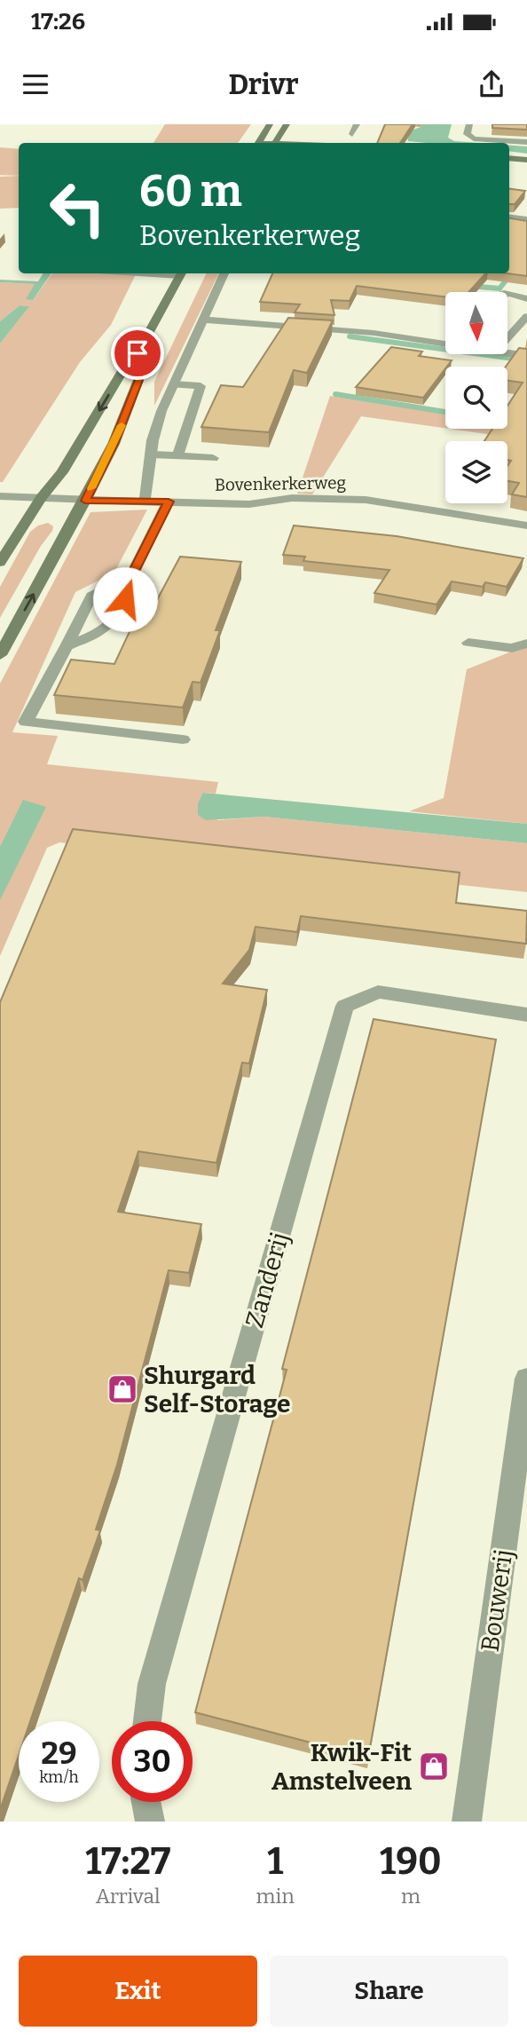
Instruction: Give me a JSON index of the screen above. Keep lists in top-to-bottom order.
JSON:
{
  "streets": {
    "street": ["Bovenkerkerweg", "Zanderij", "Bouwerij"]
  },
  "places": {
    "shop": ["Shurgard Self-Storage", "Kwik-Fit Amstelveen"]
  },
  "north": "bottom",
  "page": {
    "status": "17:26",
    "header": "Drivr",
    "turn": ["60 m", "Bovenkerkerweg"],
    "speed": "29 km/h",
    "limit": "30",
    "eta": [
      "17:27",
      "Arrival",
      "1",
      "min",
      "190",
      "m"
    ],
    "buttons": ["Exit", "Share"]
  }
}
